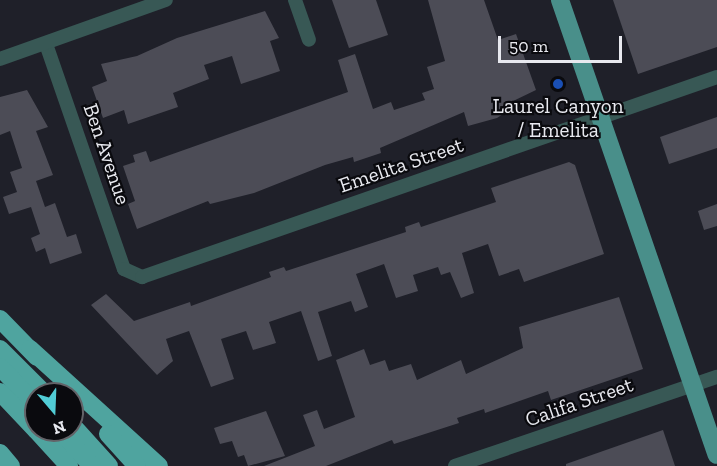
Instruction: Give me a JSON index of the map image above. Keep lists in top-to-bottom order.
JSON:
{
  "streets": {
    "street": ["Ben Avenue", "Emelita Street", "Califa Street"]
  },
  "crossings": [
    ["Ben Avenue", "Emelita Street"]
  ],
  "places": ["Laurel Canyon / Emelita"],
  "scale_bar": "50 m",
  "north": "bottom"
}
